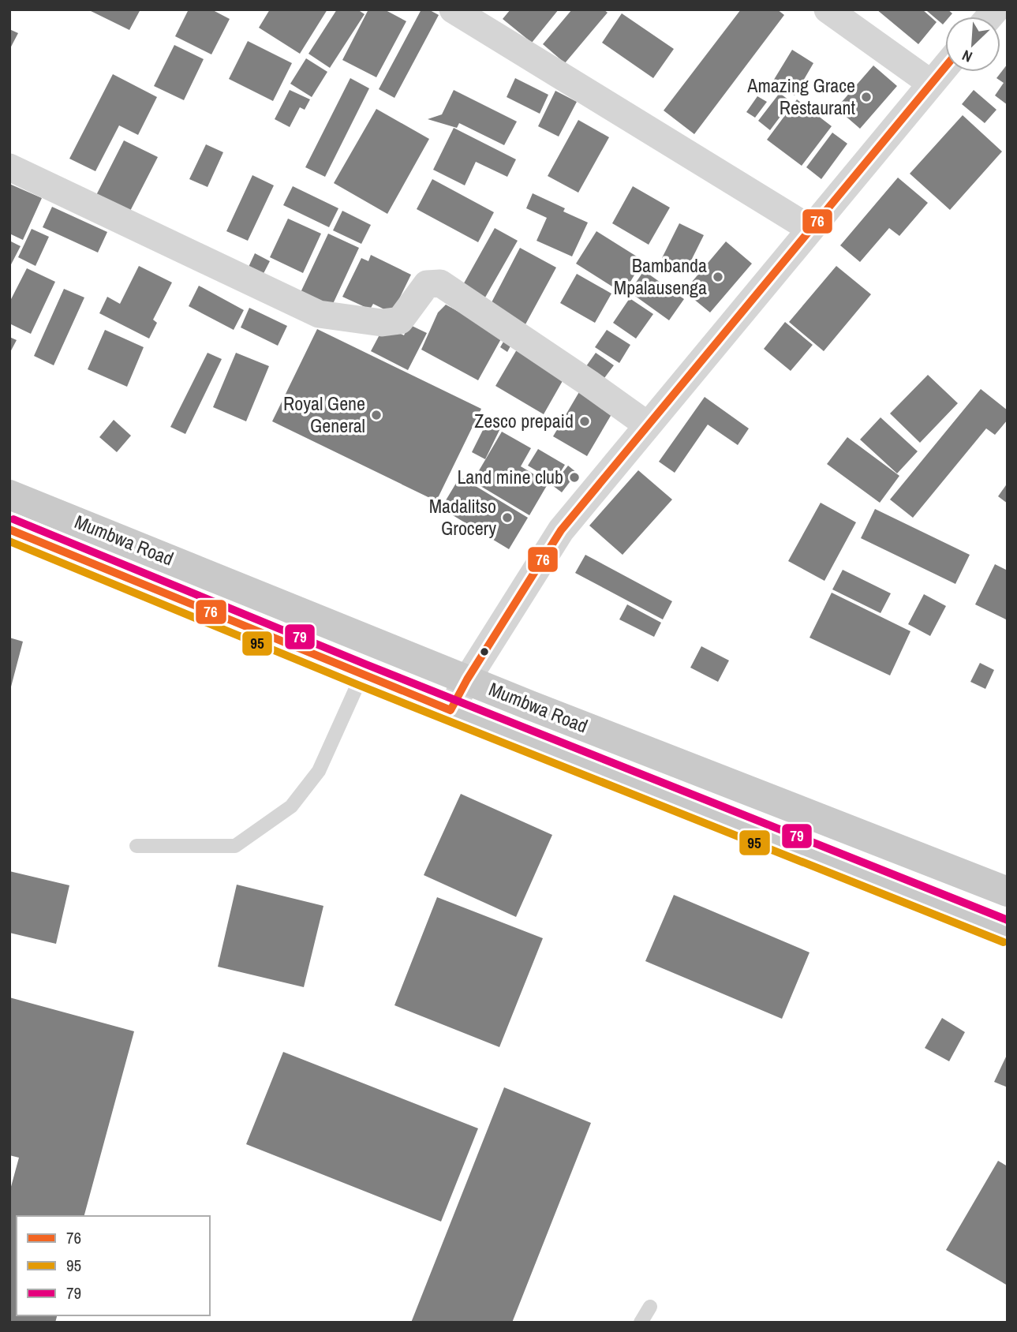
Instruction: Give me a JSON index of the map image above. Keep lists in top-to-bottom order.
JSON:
{
  "streets": {
    "main road": ["Mumbwa Road"]
  },
  "places": [
    "Amazing Grace Restaurant",
    "Bambanda Mpalausenga",
    "Royal Gene General",
    "Zesco prepaid",
    "Land mine club",
    "Madalitso Grocery"
  ],
  "lines": ["transit line 76", "transit line 79", "transit line 95"],
  "legend": ["76", "95", "79"],
  "north": "bottom left"
}
